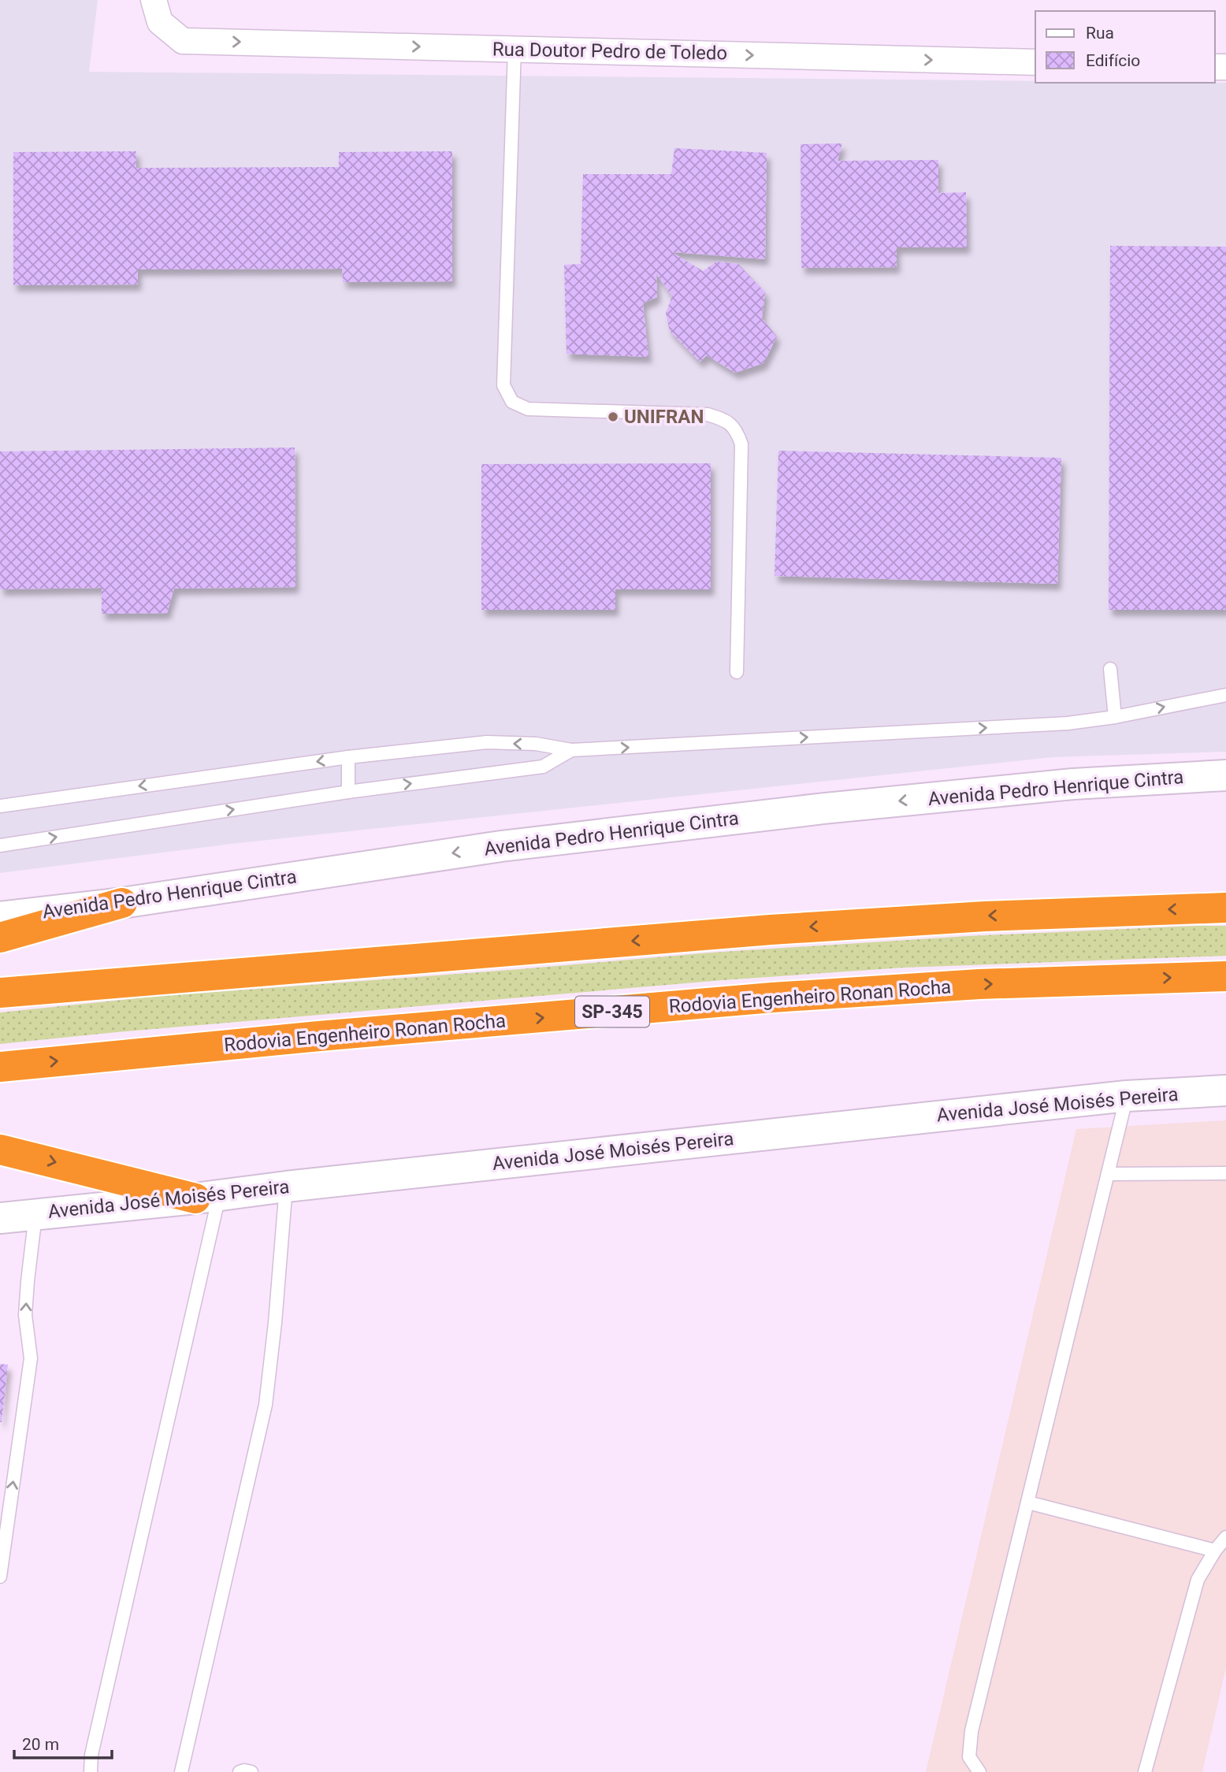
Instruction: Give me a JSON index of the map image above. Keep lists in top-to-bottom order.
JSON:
{
  "streets": {
    "highway": ["Rodovia Engenheiro Ronan Rocha", "SP-345"],
    "street": ["Rua Doutor Pedro de Toledo", "Avenida Pedro Henrique Cintra", "Avenida José Moisés Pereira"]
  },
  "one_way": ["Rua Doutor Pedro de Toledo", "Avenida Pedro Henrique Cintra"],
  "places": ["UNIFRAN"],
  "legend": ["Rua", "Edifício"],
  "scale_bar": "20 m"
}
